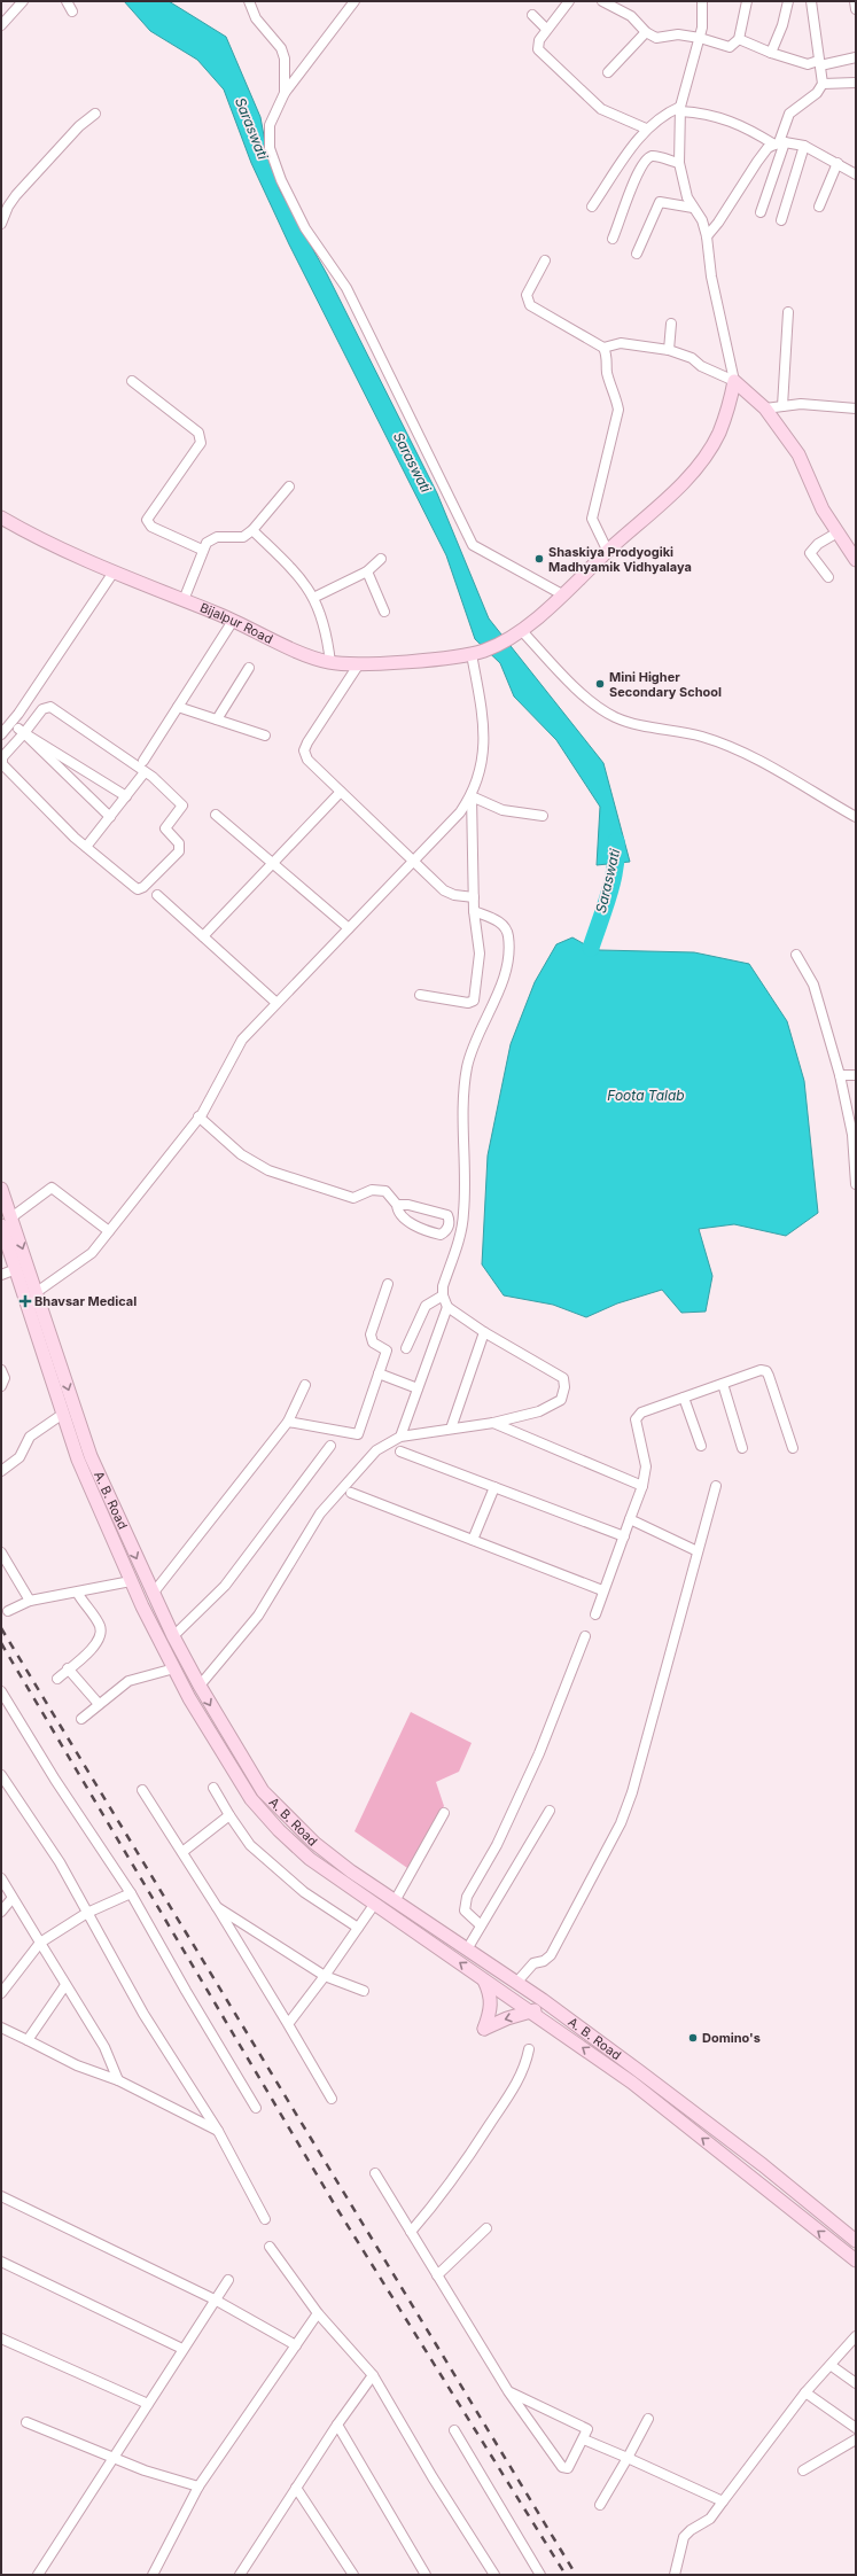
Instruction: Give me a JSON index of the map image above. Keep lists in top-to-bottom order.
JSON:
{
  "streets": {
    "main road": ["Bijalpur Road", "A. B. Road"]
  },
  "water": ["Saraswati", "Foota Talab"],
  "places": {
    "other": ["Shaskiya Prodyogiki Madhyamik Vidhyalaya", "Mini Higher Secondary School", "Domino's"],
    "health": ["Bhavsar Medical"]
  }
}
